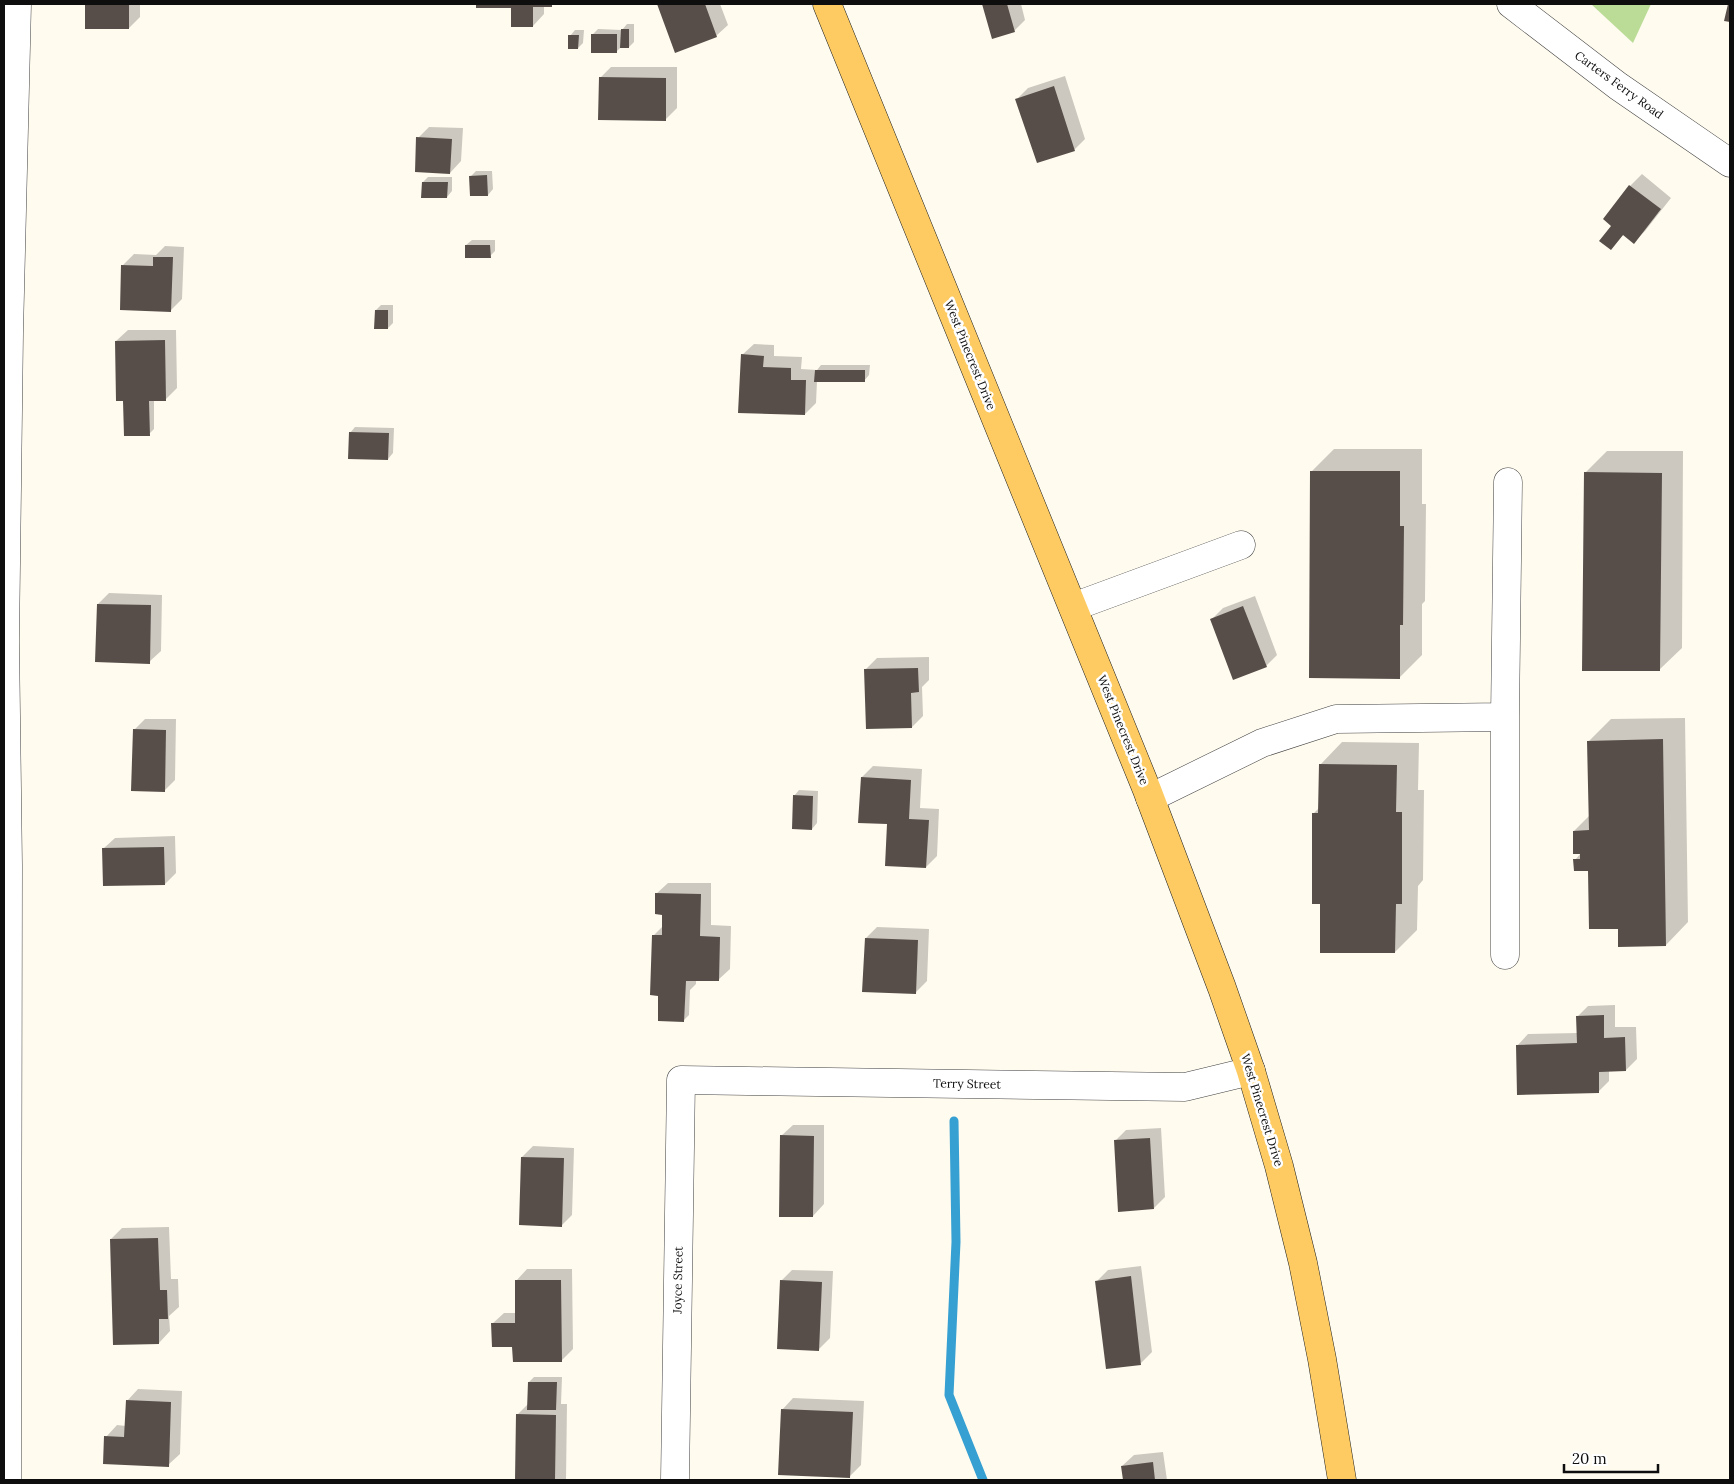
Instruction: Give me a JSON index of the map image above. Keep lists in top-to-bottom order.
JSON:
{
  "streets": {
    "main road": ["West Pinecrest Drive"],
    "street": ["Carters Ferry Road", "Terry Street", "Joyce Street"]
  },
  "crossings": [
    ["West Pinecrest Drive", "Terry Street"],
    ["Terry Street", "Joyce Street"]
  ],
  "scale_bar": "20 m"
}
